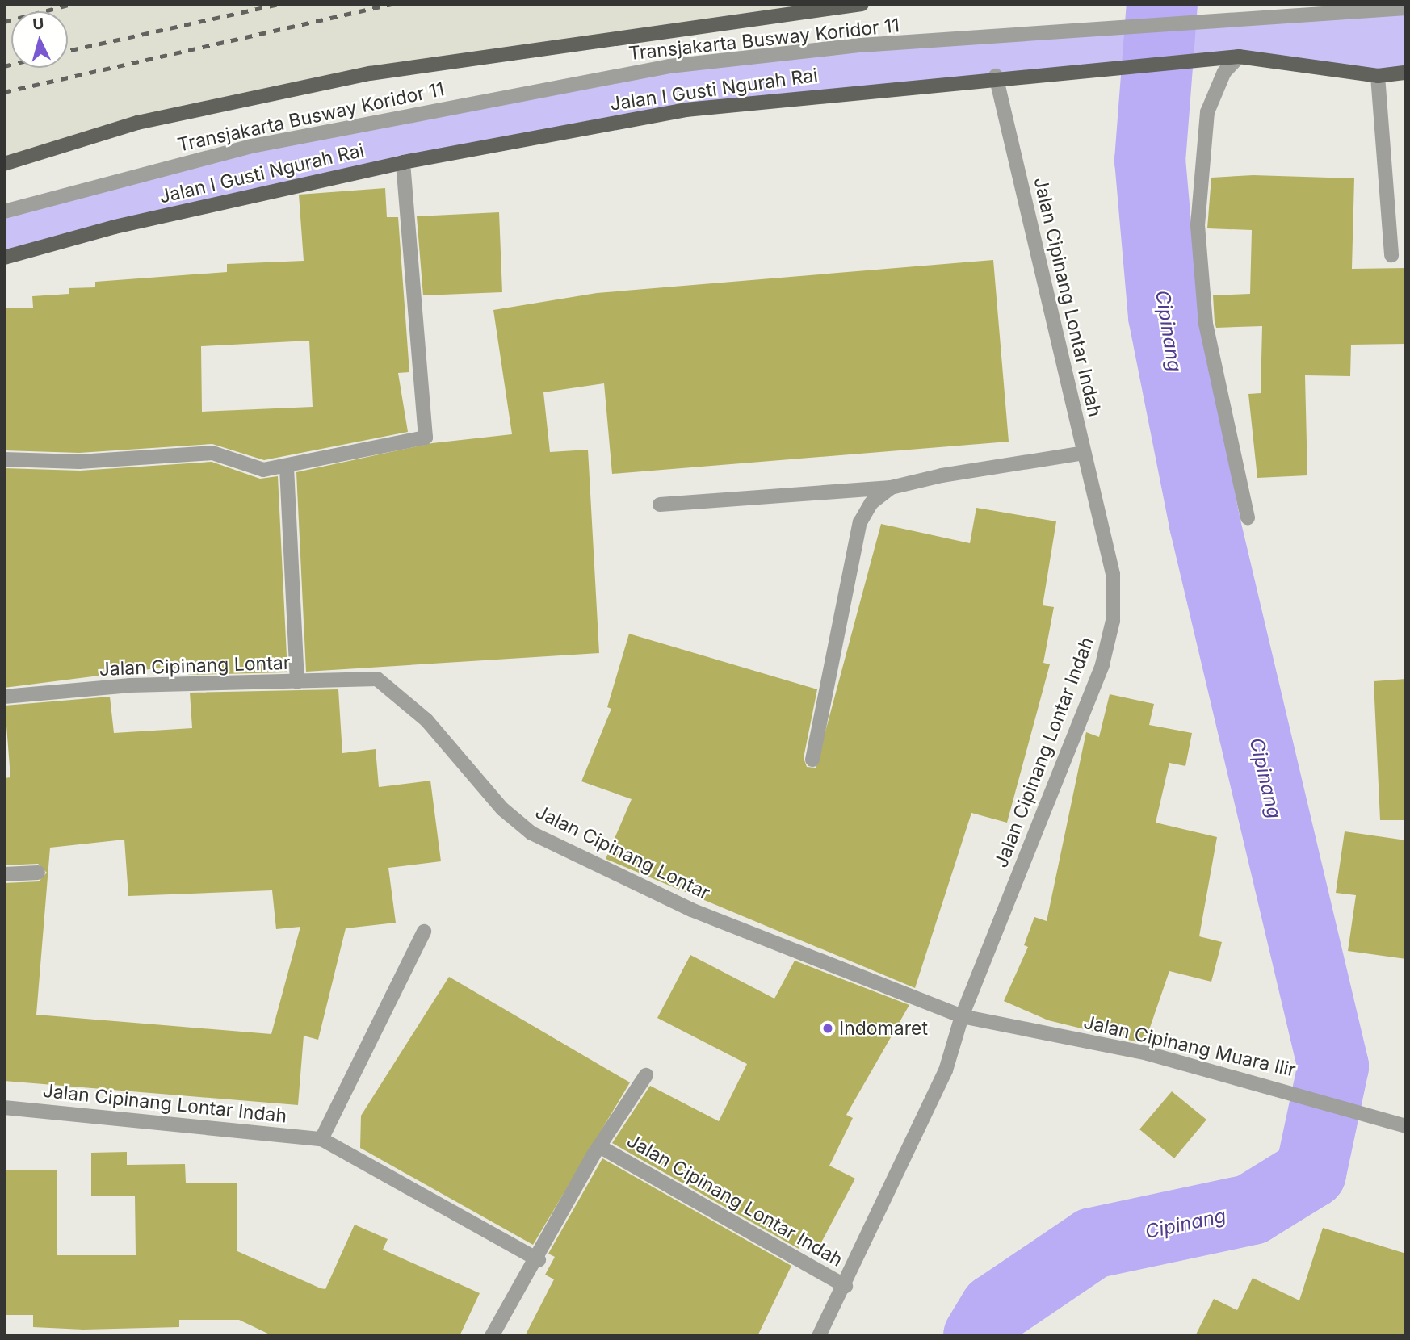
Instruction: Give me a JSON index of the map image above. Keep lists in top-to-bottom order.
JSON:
{
  "streets": {
    "main road": ["Jalan I Gusti Ngurah Rai"],
    "street": [
      "Transjakarta Busway Koridor 11",
      "Jalan Cipinang Lontar Indah",
      "Jalan Cipinang Lontar",
      "Jalan Cipinang Muara Ilir"
    ]
  },
  "crossings": [
    ["Jalan I Gusti Ngurah Rai", "Jalan Cipinang Lontar Indah"],
    ["Jalan Cipinang Lontar Indah", "Jalan Cipinang Lontar"],
    ["Jalan Cipinang Lontar Indah", "Jalan Cipinang Muara Ilir"],
    ["Jalan Cipinang Lontar", "Jalan Cipinang Muara Ilir"]
  ],
  "water": ["Cipinang"],
  "places": ["Indomaret"],
  "north": "top"
}
